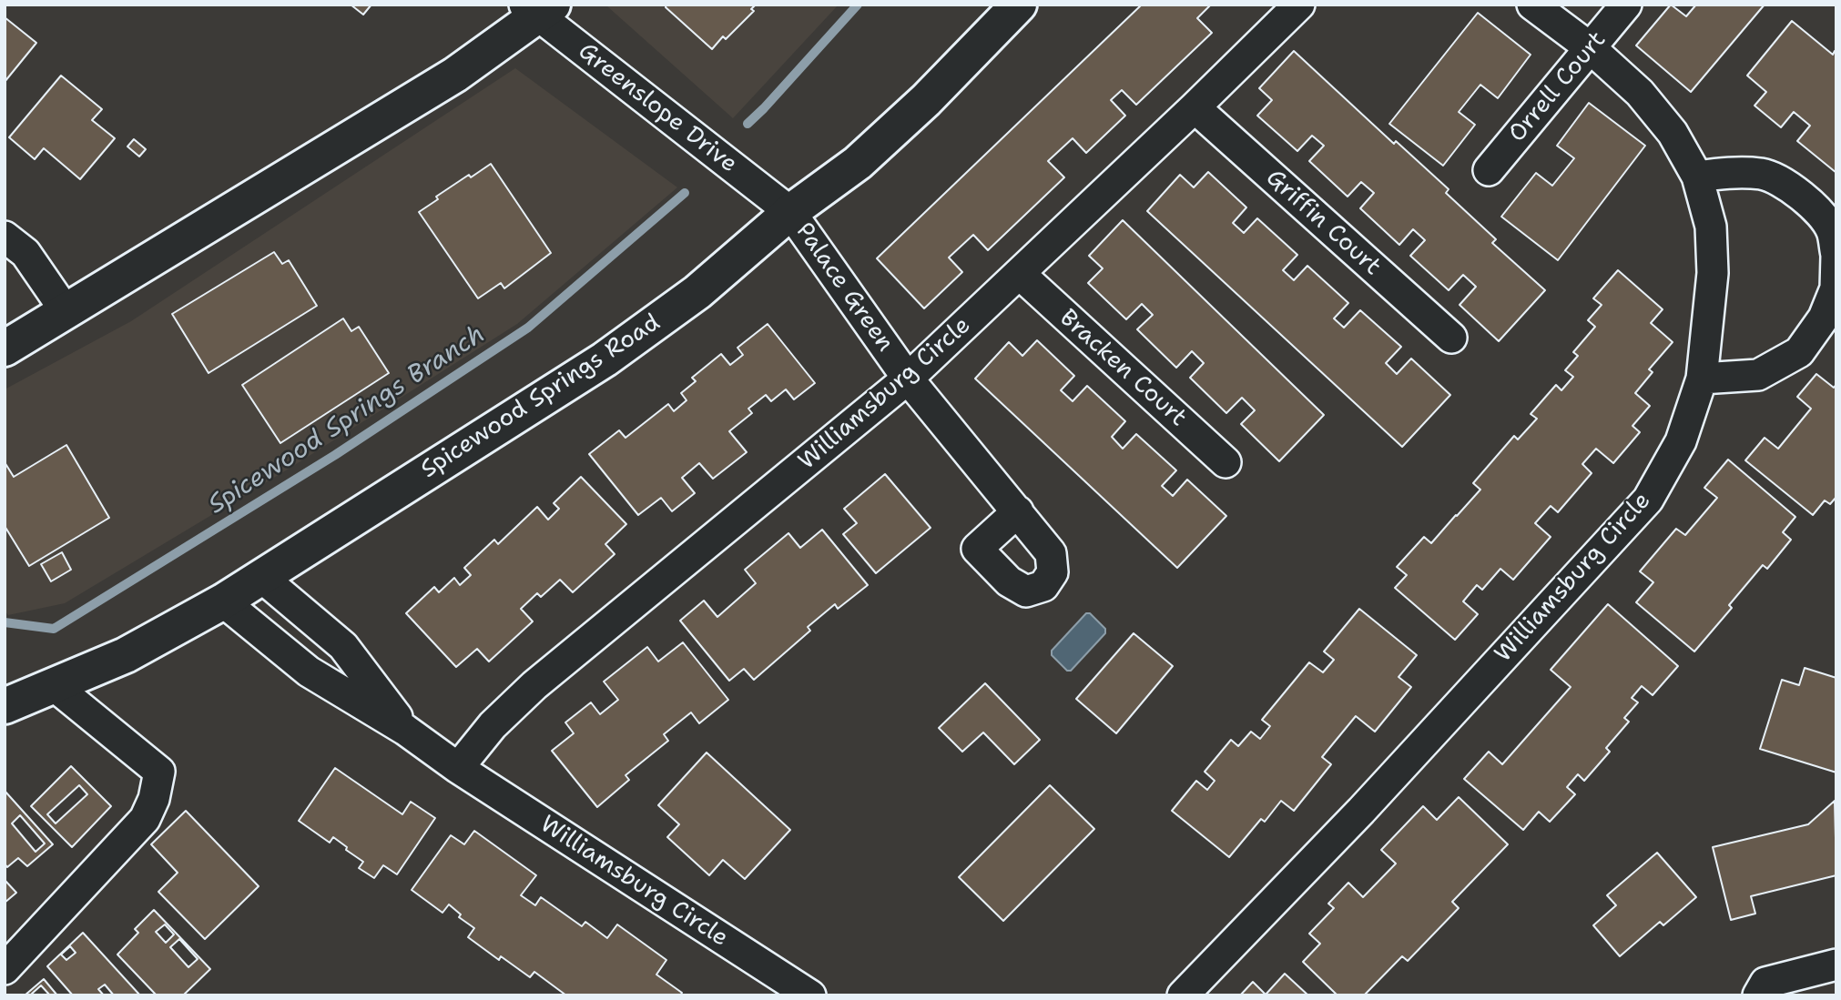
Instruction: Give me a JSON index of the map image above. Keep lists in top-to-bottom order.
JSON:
{
  "streets": {
    "main road": ["Spicewood Springs Road"],
    "street": [
      "Orrell Court",
      "Greenslope Drive",
      "Griffin Court",
      "Palace Green",
      "Bracken Court",
      "Williamsburg Circle"
    ]
  },
  "crossings": [
    ["Orrell Court", "Williamsburg Circle"],
    ["Greenslope Drive", "Palace Green"],
    ["Greenslope Drive", "Spicewood Springs Road"],
    ["Griffin Court", "Williamsburg Circle"],
    ["Palace Green", "Williamsburg Circle"],
    ["Palace Green", "Spicewood Springs Road"],
    ["Bracken Court", "Williamsburg Circle"],
    ["Williamsburg Circle", "Spicewood Springs Road"]
  ],
  "water": ["Spicewood Springs Branch"]
}
